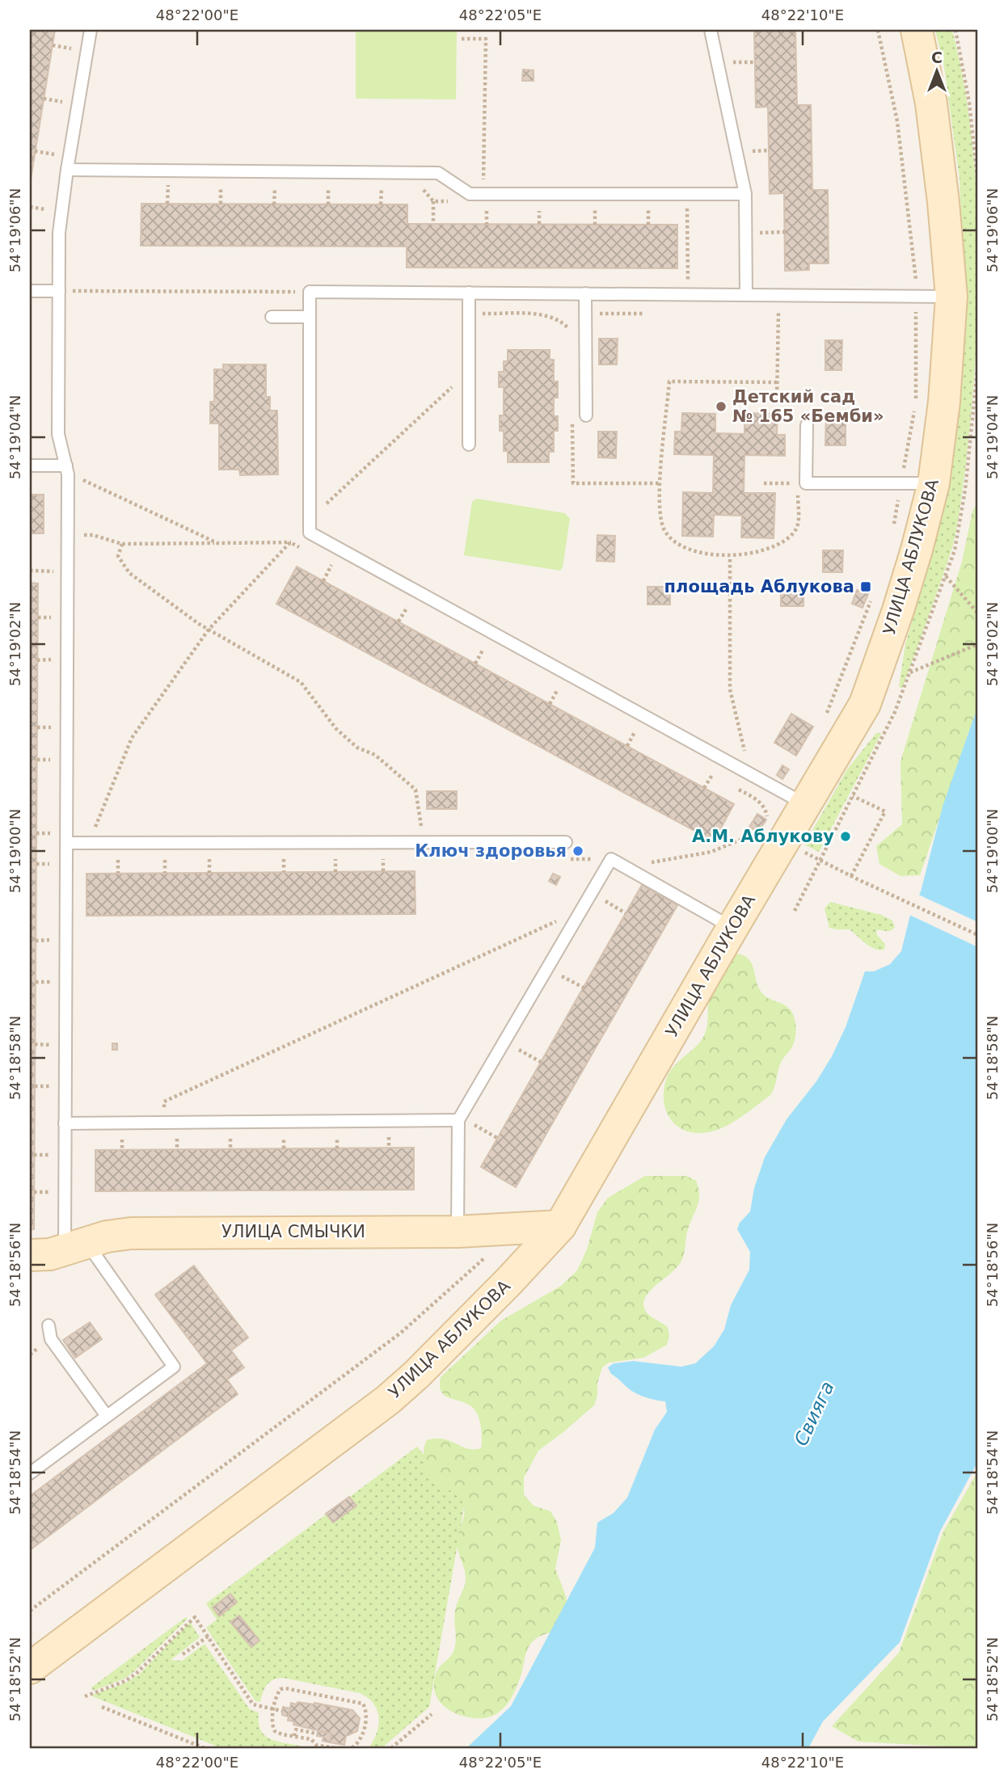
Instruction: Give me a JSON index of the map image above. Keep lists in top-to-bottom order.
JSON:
{
  "streets": {
    "street": ["УЛИЦА АБЛУКОВА", "УЛИЦА СМЫЧКИ"]
  },
  "crossings": [
    ["УЛИЦА АБЛУКОВА", "УЛИЦА СМЫЧКИ"]
  ],
  "water": ["Свияга"],
  "places": {
    "other": ["Детский сад № 165 «Бемби»", "А.М. Аблукову", "Ключ здоровья"],
    "transit": ["площадь Аблукова"]
  },
  "north": "top",
  "coordinates": [
    "48°22'00\"E",
    "48°22'05\"E",
    "48°22'10\"E",
    "54°19'06\"N",
    "54°19'04\"N",
    "54°19'02\"N",
    "54°19'00\"N",
    "54°18'58\"N",
    "54°18'56\"N",
    "54°18'54\"N",
    "54°18'52\"N"
  ]
}
